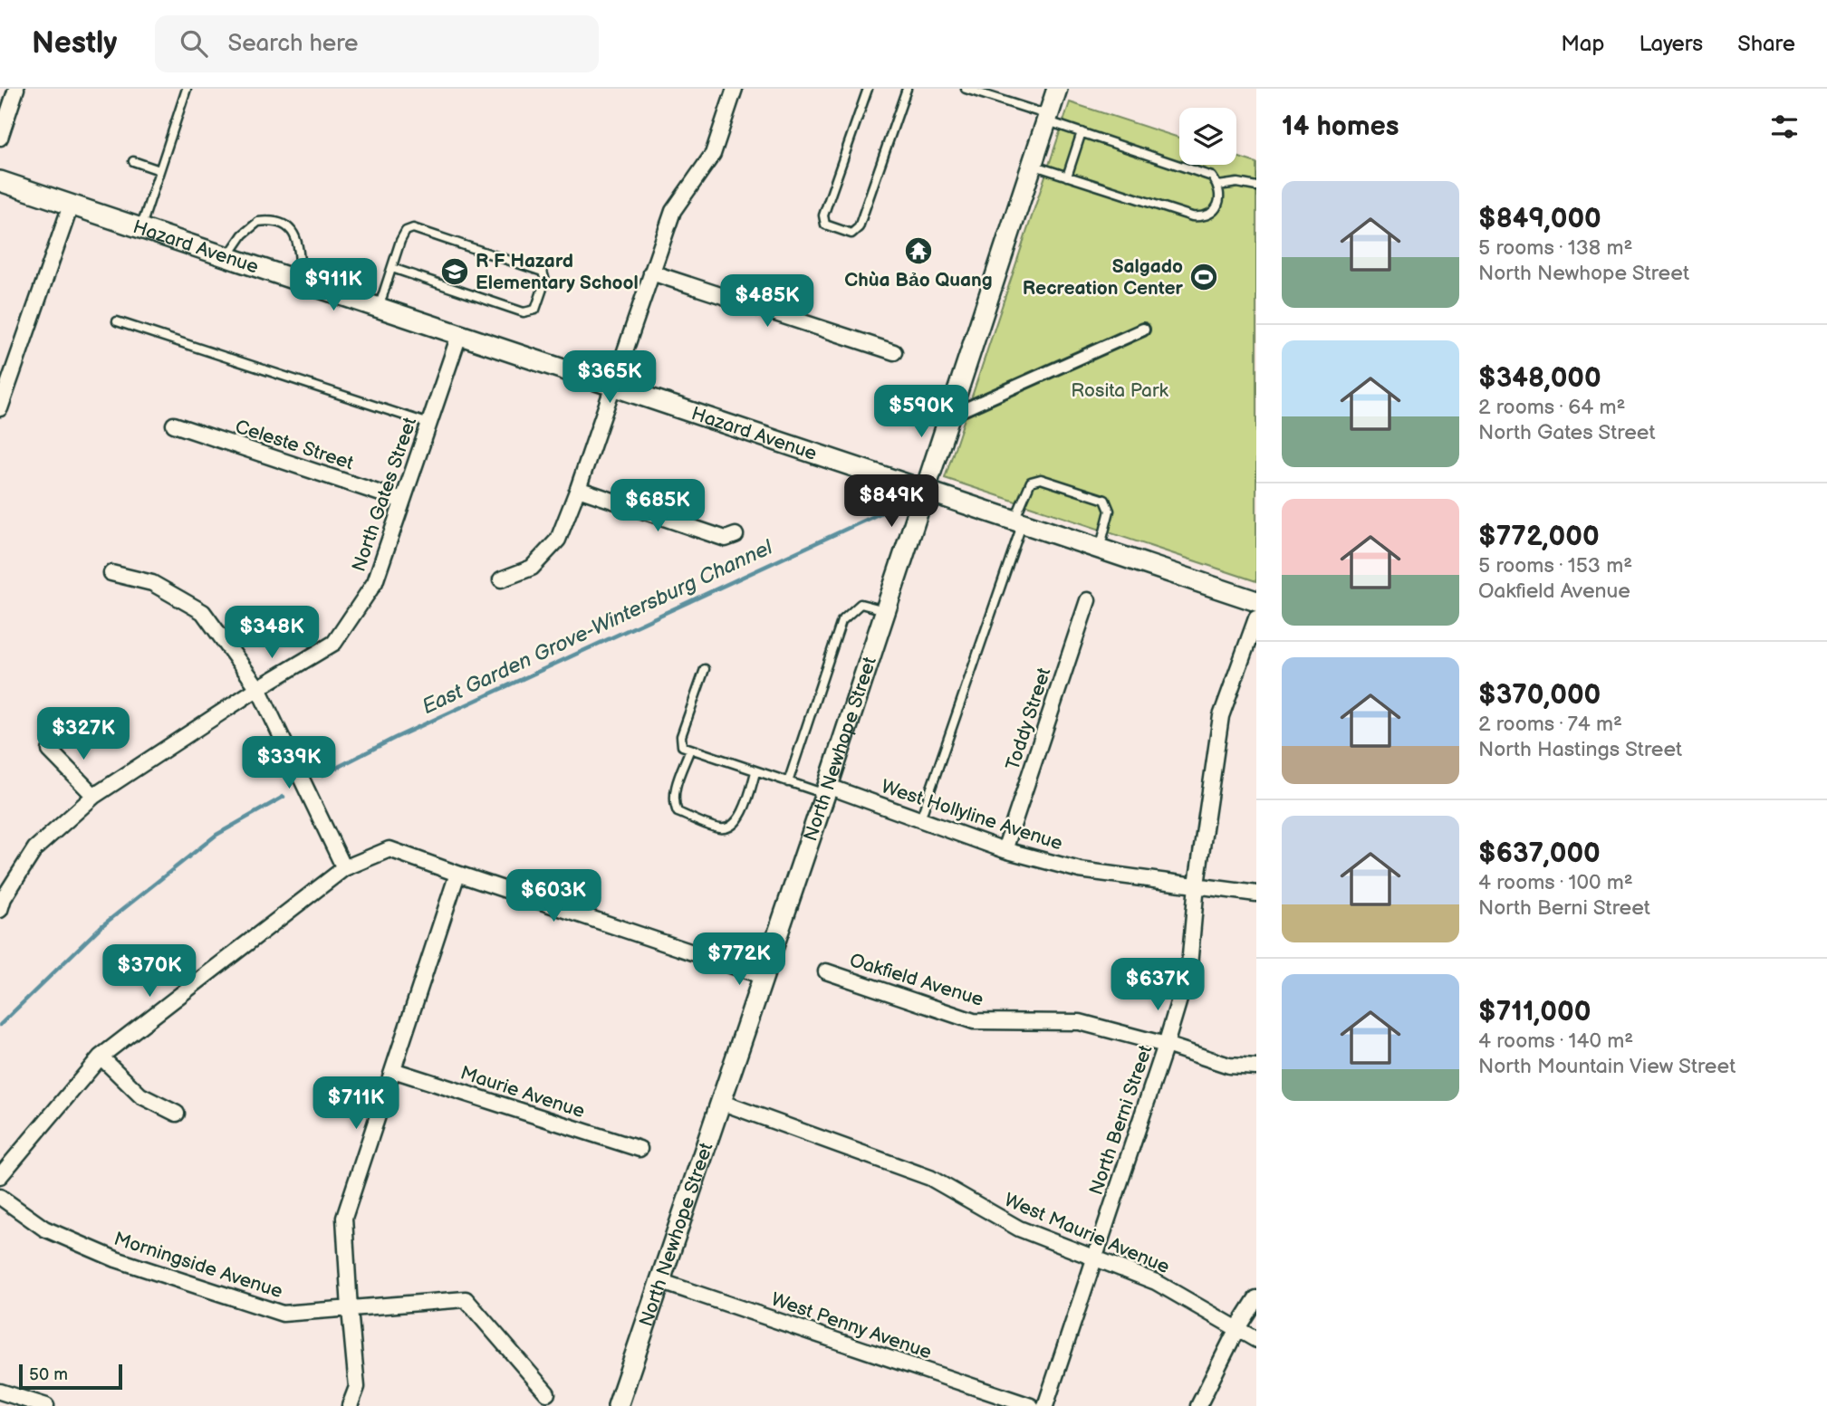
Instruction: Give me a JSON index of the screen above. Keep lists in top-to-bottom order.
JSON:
{
  "streets": {
    "street": [
      "Hazard Avenue",
      "Celeste Street",
      "North Gates Street",
      "Toddy Street",
      "North Newhope Street",
      "West Hollyline Avenue",
      "Oakfield Avenue",
      "Maurie Avenue",
      "North Berni Street",
      "West Maurie Avenue",
      "Morningside Avenue",
      "West Penny Avenue"
    ]
  },
  "crossings": [
    ["Hazard Avenue", "North Gates Street"],
    ["Hazard Avenue", "North Newhope Street"],
    ["Celeste Street", "North Gates Street"],
    ["Toddy Street", "West Hollyline Avenue"],
    ["North Newhope Street", "West Hollyline Avenue"],
    ["North Newhope Street", "West Maurie Avenue"],
    ["North Newhope Street", "West Penny Avenue"],
    ["West Hollyline Avenue", "North Berni Street"],
    ["Oakfield Avenue", "North Berni Street"],
    ["North Berni Street", "West Maurie Avenue"]
  ],
  "water": ["East Garden Grove-Wintersburg Channel"],
  "parks": ["Rosita Park"],
  "places": {
    "temple": ["Chùa Bảo Quang"],
    "school or university": ["R F Hazard Elementary School"],
    "sports": ["Salgado Recreation Center"]
  },
  "scale_bar": "50 m",
  "page": {
    "header": "Nestly",
    "search": "Search here",
    "nav": ["Map", "Layers", "Share"],
    "heading": "14 homes",
    "list": [
      {
        "name": "$849,000",
        "note": "5 rooms · 138 m² · North Newhope Street"
      },
      {
        "name": "$348,000",
        "note": "2 rooms · 64 m² · North Gates Street"
      },
      {
        "name": "$772,000",
        "note": "5 rooms · 153 m² · Oakfield Avenue"
      },
      {
        "name": "$370,000",
        "note": "2 rooms · 74 m² · North Hastings Street"
      },
      {
        "name": "$637,000",
        "note": "4 rooms · 100 m² · North Berni Street"
      },
      {
        "name": "$711,000",
        "note": "4 rooms · 140 m² · North Mountain View Street"
      }
    ],
    "price": [
      "$911K",
      "$485K",
      "$365K",
      "$590K",
      "$849K",
      "$685K",
      "$348K",
      "$327K",
      "$339K",
      "$603K",
      "$772K",
      "$370K",
      "$637K",
      "$711K"
    ],
    "scale": "50 m"
  }
}
